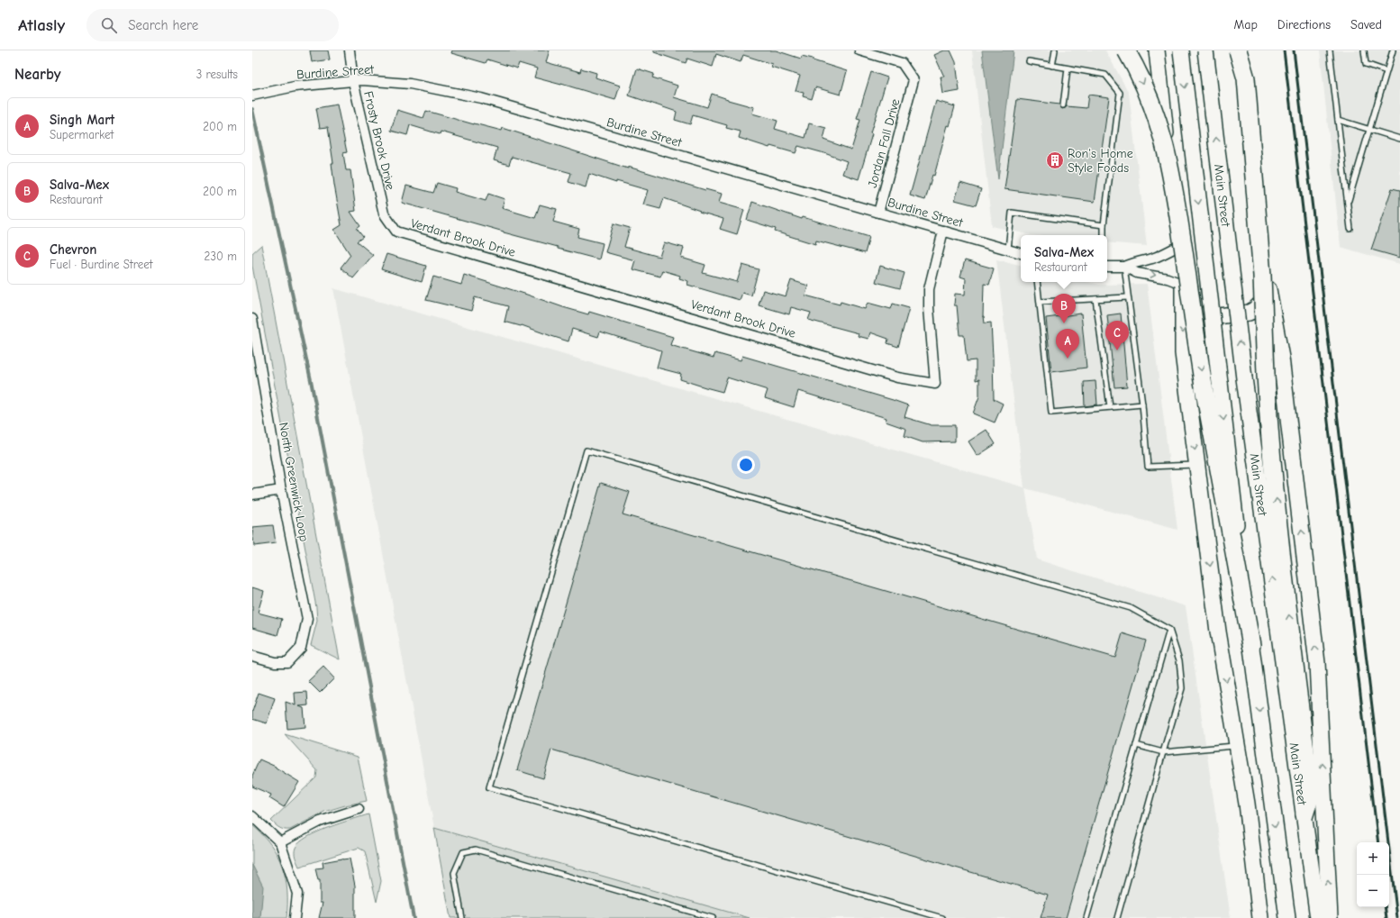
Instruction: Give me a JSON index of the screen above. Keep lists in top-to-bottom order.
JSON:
{
  "streets": {
    "highway": ["Main Street"],
    "street": [
      "Burdine Street",
      "Frosty Brook Drive",
      "Jordan Fall Drive",
      "Verdant Brook Drive",
      "North Greenwick Loop"
    ]
  },
  "crossings": [
    ["Burdine Street", "Frosty Brook Drive"],
    ["Burdine Street", "Jordan Fall Drive"],
    ["Burdine Street", "Verdant Brook Drive"],
    ["Frosty Brook Drive", "Verdant Brook Drive"]
  ],
  "places": {
    "building": ["Ron's Home Style Foods"]
  },
  "page": {
    "header": "Atlasly",
    "search": "Search here",
    "nav": ["Map", "Directions", "Saved"],
    "heading": ["Nearby", "3 results"],
    "list": [
      {
        "mark": "A",
        "name": "Singh Mart",
        "note": "Supermarket",
        "value": "200 m"
      },
      {
        "mark": "B",
        "name": "Salva-Mex",
        "note": "Restaurant",
        "value": "200 m"
      },
      {
        "mark": "C",
        "name": "Chevron",
        "note": "Fuel · Burdine Street",
        "value": "230 m"
      }
    ],
    "popup": ["Salva-Mex", "Restaurant"],
    "pins": ["B", "C", "A"],
    "map_buttons": ["+", "−"]
  }
}
